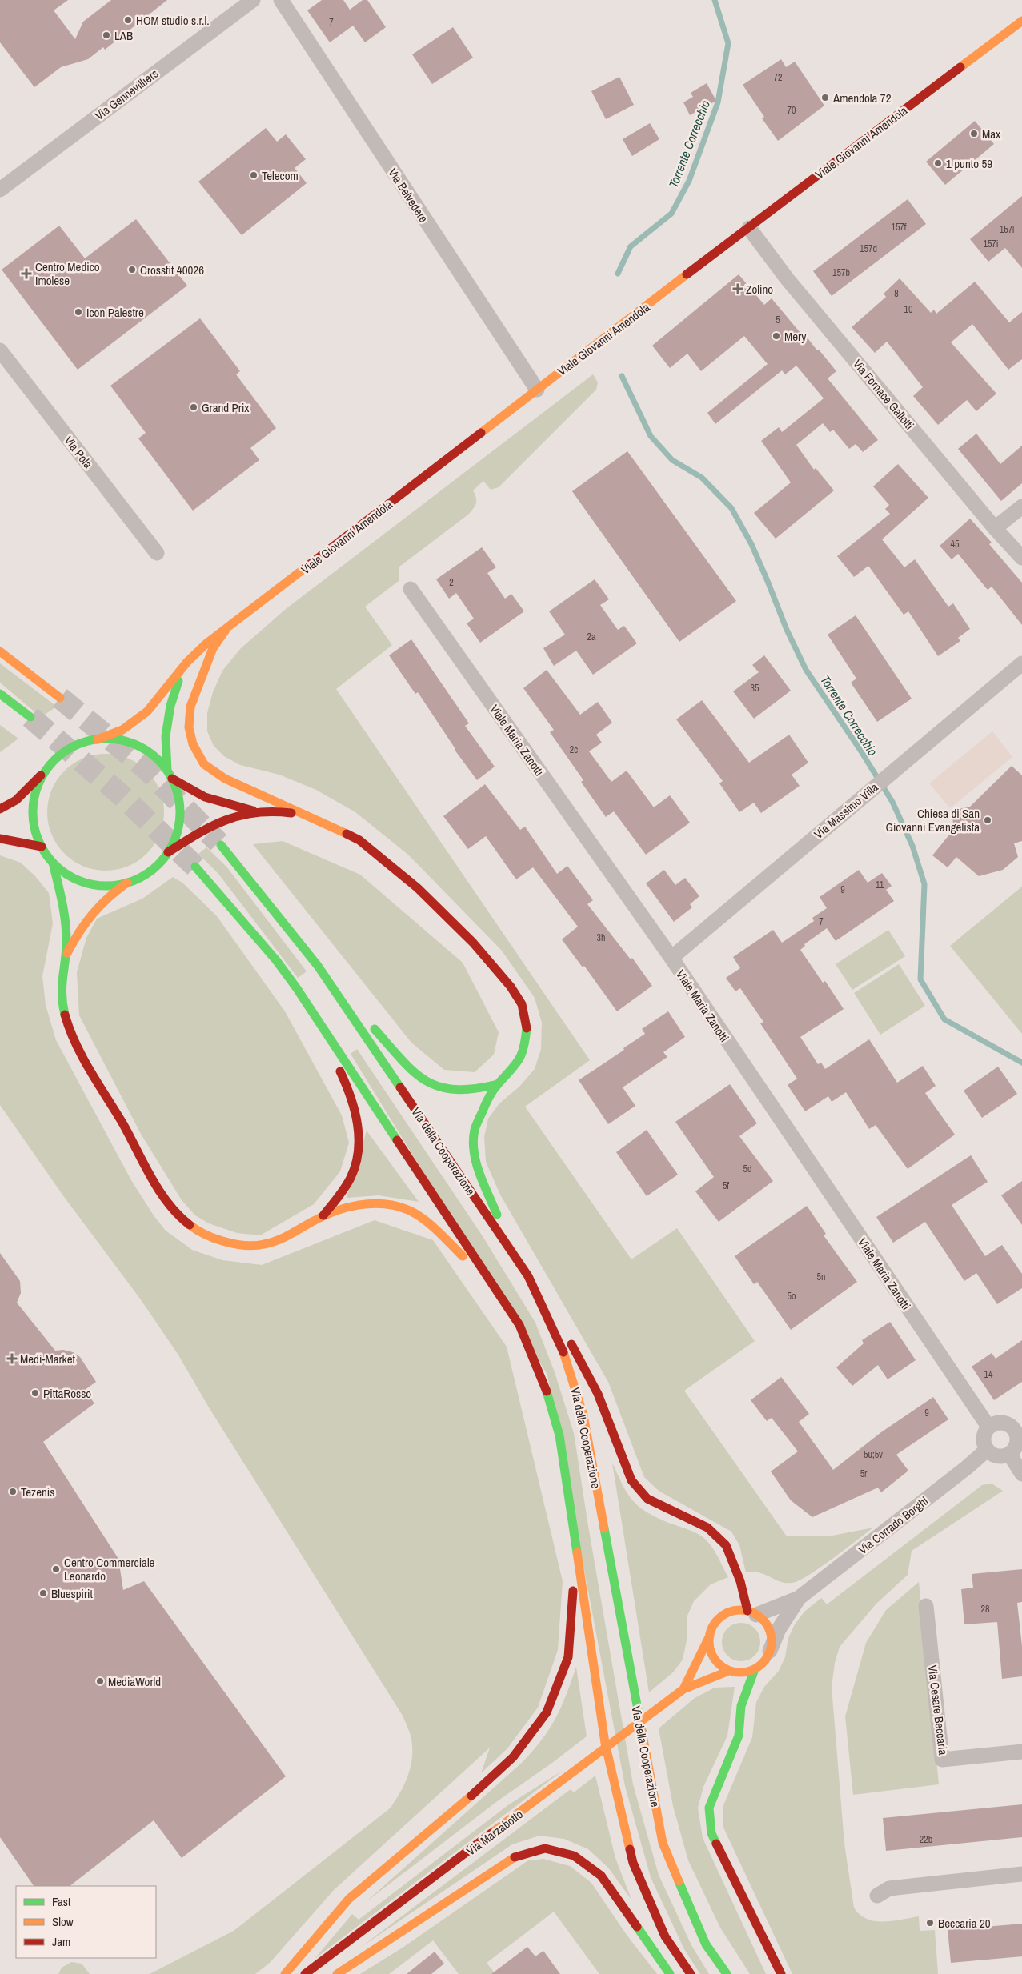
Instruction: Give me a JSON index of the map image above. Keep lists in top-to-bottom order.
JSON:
{
  "streets": {
    "main road": ["Viale Giovanni Amendola", "Via della Cooperazione", "Via Marzabotto"],
    "street": [
      "Via Gennevilliers",
      "Via Belvedere",
      "Via Fornace Gallotti",
      "Via Pola",
      "Viale Maria Zanotti",
      "Via Massimo Villa",
      "Via Corrado Borghi",
      "Via Cesare Beccaria"
    ]
  },
  "crossings": [
    ["Viale Giovanni Amendola", "Via Belvedere"],
    ["Viale Giovanni Amendola", "Via Fornace Gallotti"],
    ["Viale Maria Zanotti", "Via Massimo Villa"],
    ["Viale Maria Zanotti", "Via Corrado Borghi"],
    ["Via Corrado Borghi", "Via Marzabotto"]
  ],
  "water": ["Torrente Correcchio"],
  "places": {
    "other": [
      "HOM studio s.r.l.",
      "LAB",
      "Amendola 72",
      "Max",
      "1 punto 59",
      "Telecom",
      "Crossfit 40026",
      "Icon Palestre",
      "Mery",
      "Grand Prix",
      "Chiesa di San Giovanni Evangelista",
      "PittaRosso",
      "Tezenis",
      "Centro Commerciale Leonardo",
      "Bluespirit",
      "MediaWorld",
      "Beccaria 20"
    ],
    "health": ["Centro Medico Imolese", "Zolino", "Medi-Market"]
  },
  "house_numbers": [
    "7",
    "72",
    "70",
    "157f",
    "157l",
    "157i",
    "157d",
    "157b",
    "8",
    "10",
    "5",
    "45",
    "2",
    "2a",
    "35",
    "2c",
    "11",
    "9",
    "7",
    "3h",
    "5d",
    "5f",
    "5n",
    "5o",
    "14",
    "9",
    "5u;5v",
    "5r",
    "28",
    "22b"
  ],
  "legend": ["Fast", "Slow", "Jam"]
}
